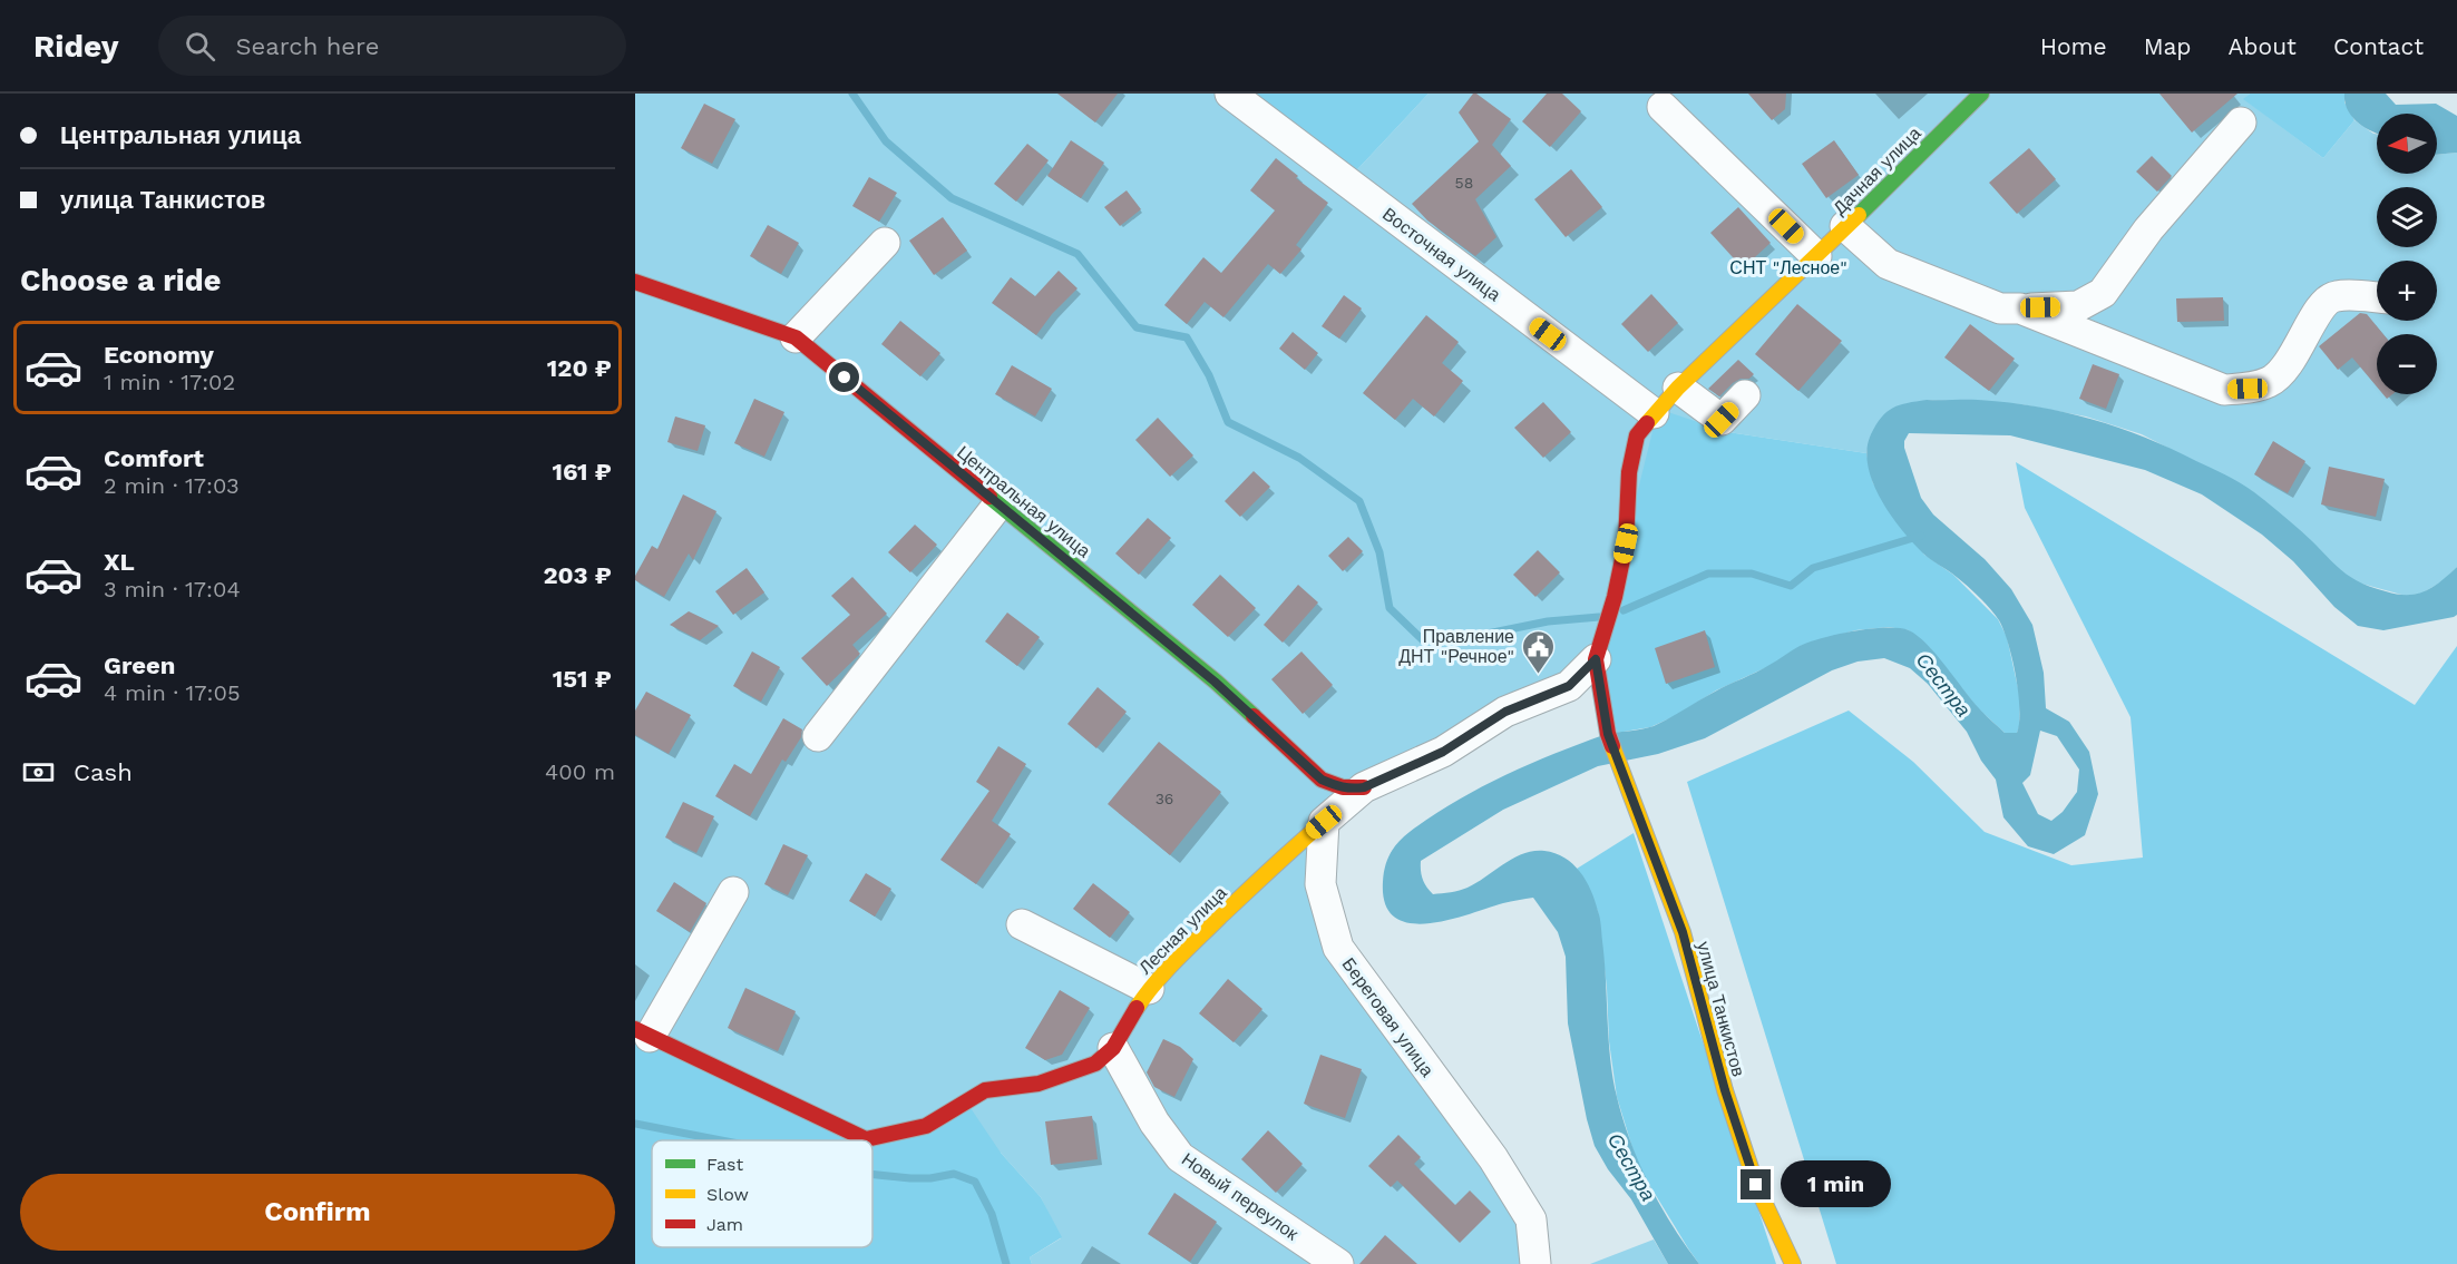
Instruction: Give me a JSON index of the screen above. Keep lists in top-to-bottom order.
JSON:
{
  "streets": {
    "street": [
      "Дачная улица",
      "Восточная улица",
      "Центральная улица",
      "Лесная улица",
      "улица Танкистов",
      "Береговая улица",
      "Новый переулок"
    ]
  },
  "crossings": [
    ["Дачная улица", "Восточная улица"],
    ["Дачная улица", "улица Танкистов"],
    ["Лесная улица", "Береговая улица"],
    ["Лесная улица", "Новый переулок"]
  ],
  "water": ["Сестра"],
  "parks": ["СНТ \"Лесное\""],
  "places": {
    "public building": ["Правление ДНТ \"Речное\""]
  },
  "house_numbers": ["58", "36"],
  "legend": ["Fast", "Slow", "Jam"],
  "north": "left",
  "page": {
    "header": "Ridey",
    "search": "Search here",
    "nav": [
      "Home",
      "Map",
      "About",
      "Contact"
    ],
    "banner": ["Центральная улица", "улица Танкистов"],
    "map_buttons": ["+", "−"],
    "heading": "Choose a ride",
    "list": [
      {
        "name": "Economy",
        "note": "1 min · 17:02",
        "value": "120 ₽"
      },
      {
        "name": "Comfort",
        "note": "2 min · 17:03",
        "value": "161 ₽"
      },
      {
        "name": "XL",
        "note": "3 min · 17:04",
        "value": "203 ₽"
      },
      {
        "name": "Green",
        "note": "4 min · 17:05",
        "value": "151 ₽"
      }
    ],
    "pay": ["Cash", "400 m"],
    "buttons": "Confirm",
    "bubble": "1 min"
  }
}
